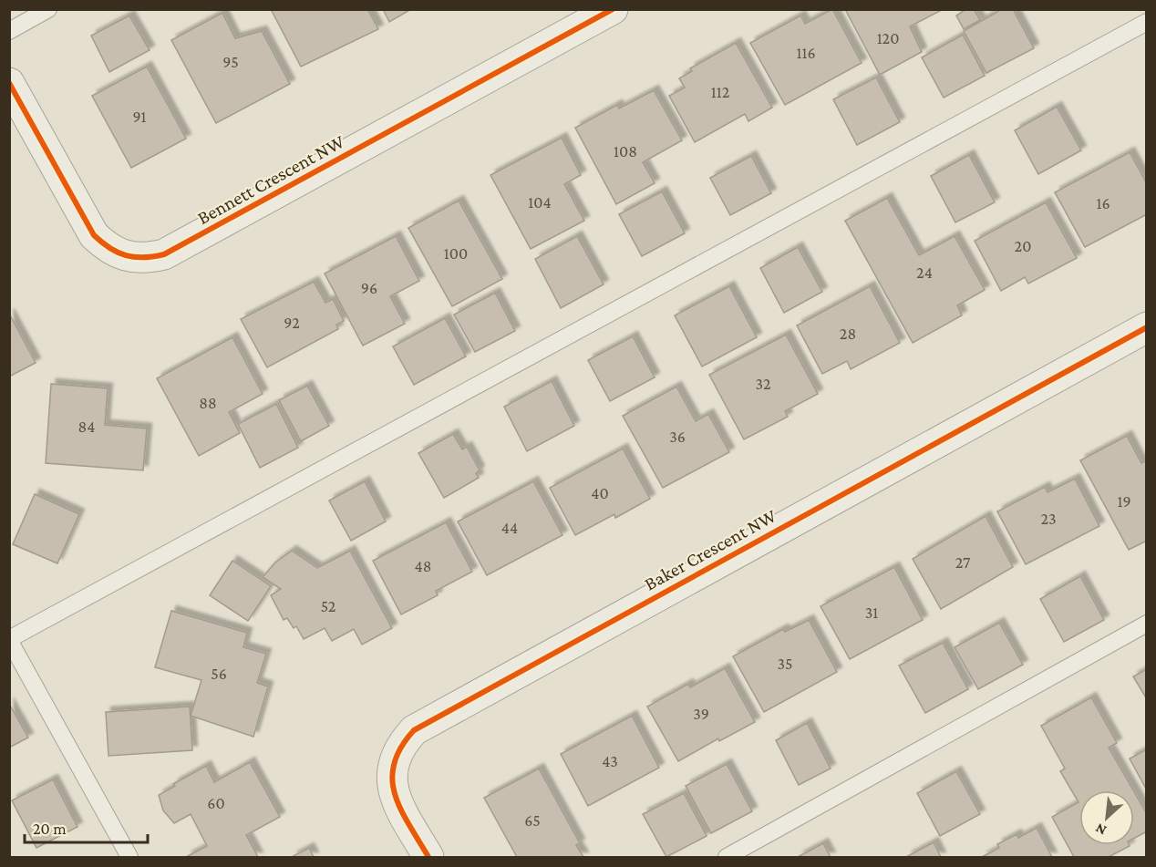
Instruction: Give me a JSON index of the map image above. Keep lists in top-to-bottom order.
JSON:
{
  "streets": {
    "street": ["Bennett Crescent NW", "Baker Crescent NW"]
  },
  "house_numbers": [
    "120",
    "116",
    "95",
    "112",
    "91",
    "108",
    "104",
    "16",
    "20",
    "100",
    "24",
    "96",
    "92",
    "28",
    "32",
    "88",
    "84",
    "36",
    "40",
    "19",
    "23",
    "44",
    "27",
    "48",
    "52",
    "31",
    "35",
    "56",
    "39",
    "43",
    "60",
    "65"
  ],
  "scale_bar": "20 m",
  "north": "bottom left"
}
